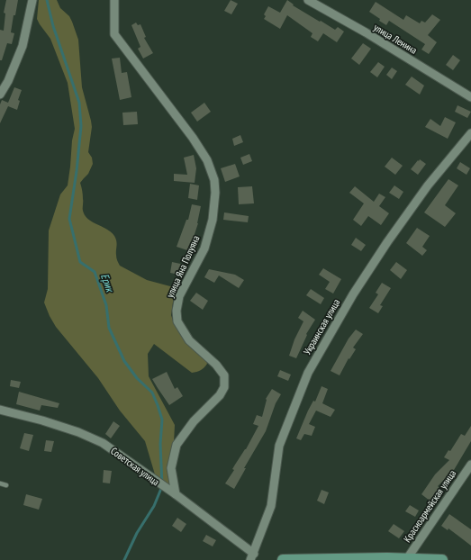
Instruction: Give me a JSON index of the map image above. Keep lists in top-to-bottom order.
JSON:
{
  "streets": {
    "street": [
      "улица Ленина",
      "улица Яна Полуяна",
      "Украинская улица",
      "Советская улица",
      "Красноармейская улица"
    ]
  },
  "crossings": [
    ["улица Яна Полуяна", "Советская улица"],
    ["Украинская улица", "Советская улица"]
  ],
  "water": ["Ерик"]
}
